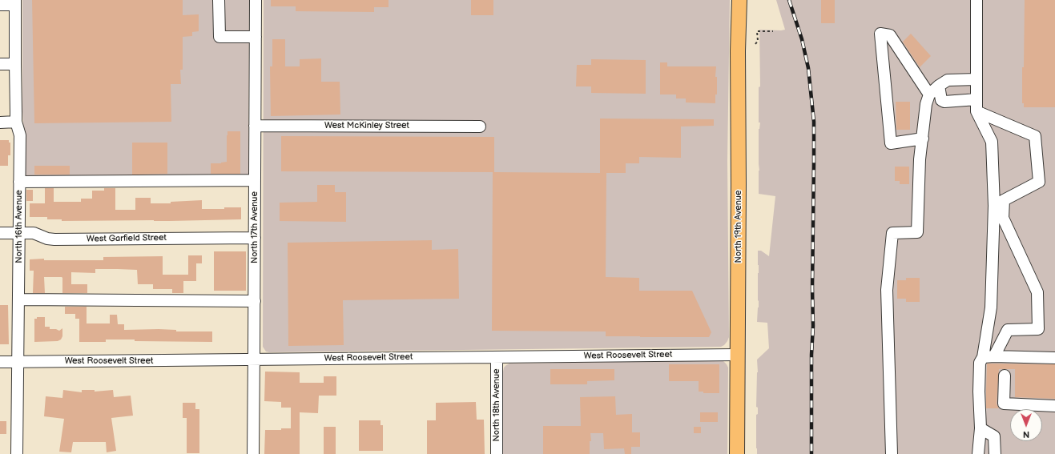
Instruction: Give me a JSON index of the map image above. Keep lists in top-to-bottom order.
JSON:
{
  "streets": {
    "main road": ["North 19th Avenue"],
    "street": [
      "West McKinley Street",
      "North 16th Avenue",
      "North 17th Avenue",
      "West Garfield Street",
      "West Roosevelt Street",
      "North 18th Avenue"
    ]
  },
  "crossings": [
    ["West McKinley Street", "North 17th Avenue"],
    ["North 16th Avenue", "West Garfield Street"],
    ["North 16th Avenue", "West Roosevelt Street"],
    ["North 19th Avenue", "West Roosevelt Street"],
    ["North 17th Avenue", "West Garfield Street"],
    ["North 17th Avenue", "West Roosevelt Street"],
    ["West Roosevelt Street", "North 18th Avenue"]
  ],
  "north": "bottom"
}
